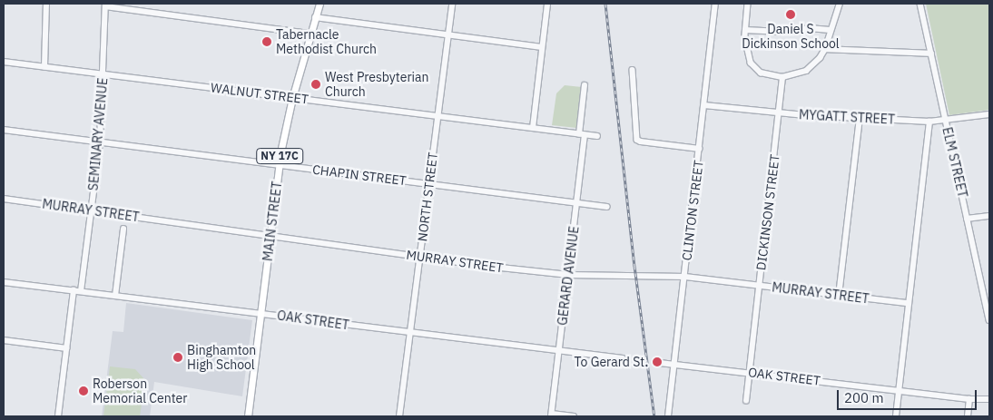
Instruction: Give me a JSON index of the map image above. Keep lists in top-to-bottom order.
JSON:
{
  "streets": {
    "main road": ["NY 17C", "MAIN STREET"],
    "street": [
      "WALNUT STREET",
      "MYGATT STREET",
      "SEMINARY AVENUE",
      "ELM STREET",
      "CHAPIN STREET",
      "NORTH STREET",
      "MURRAY STREET",
      "CLINTON STREET",
      "DICKINSON STREET",
      "GERARD AVENUE",
      "OAK STREET"
    ]
  },
  "crossings": [
    ["WALNUT STREET", "SEMINARY AVENUE"],
    ["WALNUT STREET", "NORTH STREET"],
    ["WALNUT STREET", "MAIN STREET"],
    ["WALNUT STREET", "GERARD AVENUE"],
    ["MYGATT STREET", "ELM STREET"],
    ["MYGATT STREET", "CLINTON STREET"],
    ["MYGATT STREET", "DICKINSON STREET"],
    ["SEMINARY AVENUE", "CHAPIN STREET"],
    ["SEMINARY AVENUE", "MURRAY STREET"],
    ["SEMINARY AVENUE", "OAK STREET"],
    ["CHAPIN STREET", "NORTH STREET"],
    ["CHAPIN STREET", "MAIN STREET"],
    ["CHAPIN STREET", "GERARD AVENUE"],
    ["NORTH STREET", "MURRAY STREET"],
    ["NORTH STREET", "OAK STREET"],
    ["MURRAY STREET", "CLINTON STREET"],
    ["MURRAY STREET", "DICKINSON STREET"],
    ["MURRAY STREET", "MAIN STREET"],
    ["MURRAY STREET", "GERARD AVENUE"],
    ["CLINTON STREET", "OAK STREET"],
    ["DICKINSON STREET", "OAK STREET"],
    ["MAIN STREET", "OAK STREET"],
    ["GERARD AVENUE", "OAK STREET"]
  ],
  "places": [
    "Daniel S Dickinson School",
    "Tabernacle Methodist Church",
    "West Presbyterian Church",
    "Binghamton High School",
    "To Gerard St.",
    "Roberson Memorial Center"
  ],
  "scale_bar": "200 m"
}
